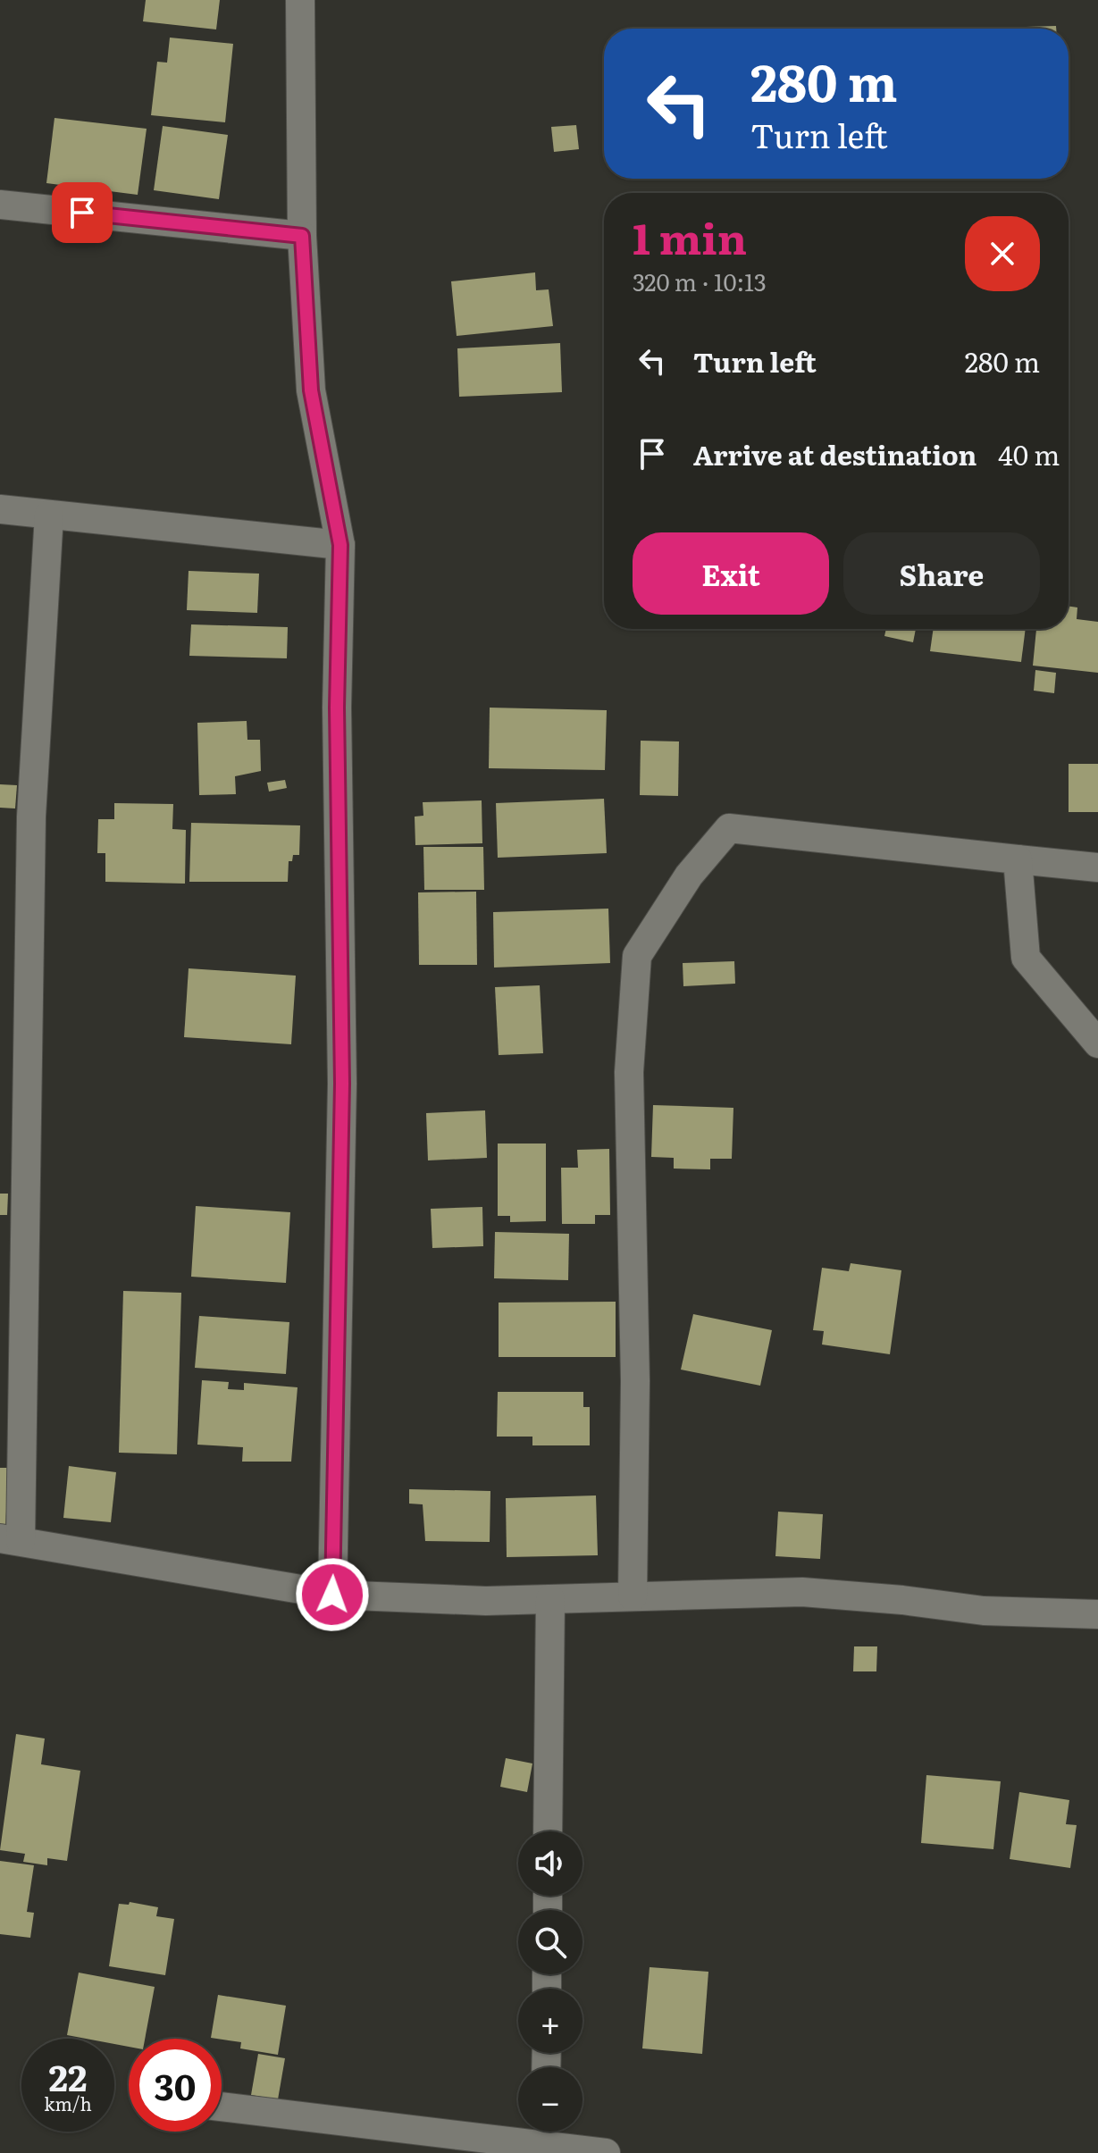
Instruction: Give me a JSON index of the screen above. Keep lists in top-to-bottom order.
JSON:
{
  "page": {
    "turn": ["280 m", "Turn left"],
    "heading": ["1 min", "320 m · 10:13"],
    "list": [
      {
        "name": "Turn left",
        "value": "280 m"
      },
      {
        "name": "Arrive at destination",
        "value": "40 m"
      }
    ],
    "buttons": ["Exit", "Share"],
    "map_buttons": ["+", "−"],
    "speed": "22 km/h",
    "limit": "30"
  }
}
